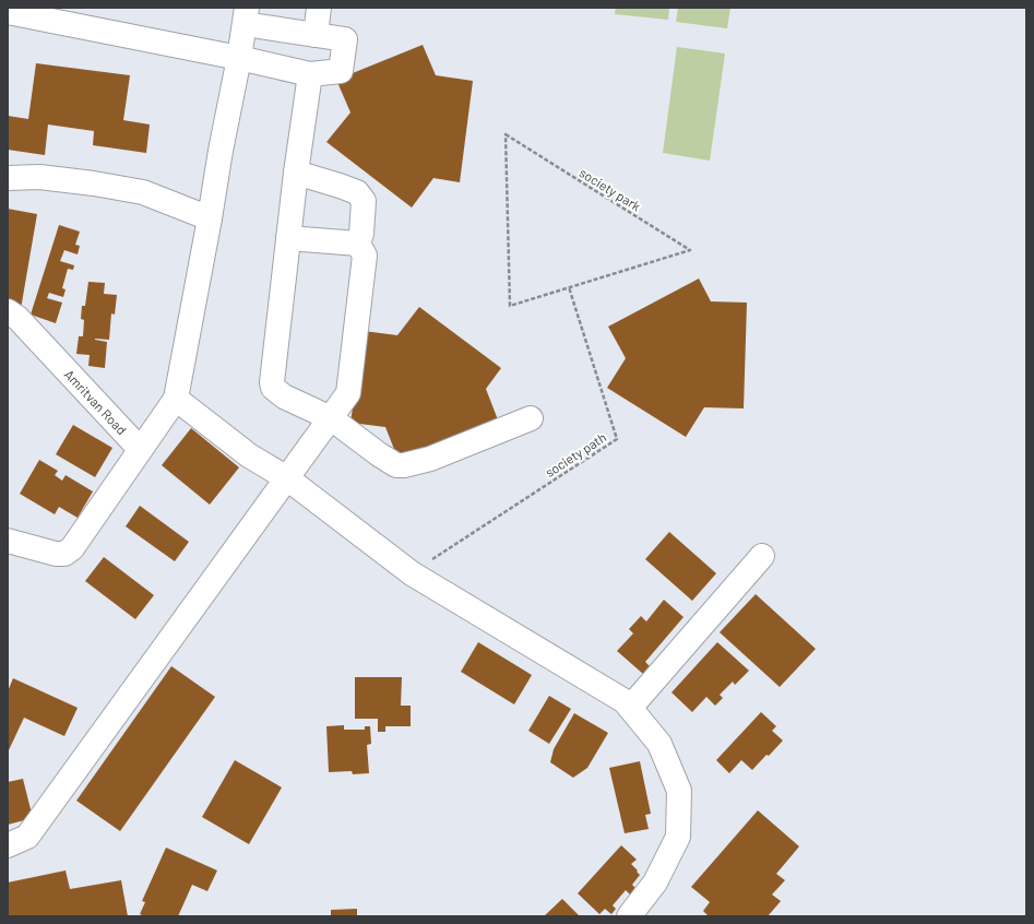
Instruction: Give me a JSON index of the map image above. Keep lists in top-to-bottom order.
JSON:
{
  "streets": {
    "street": ["Amritvan Road"],
    "path": ["society park", "society path"]
  },
  "crossings": [
    ["society park", "society path"]
  ]
}
